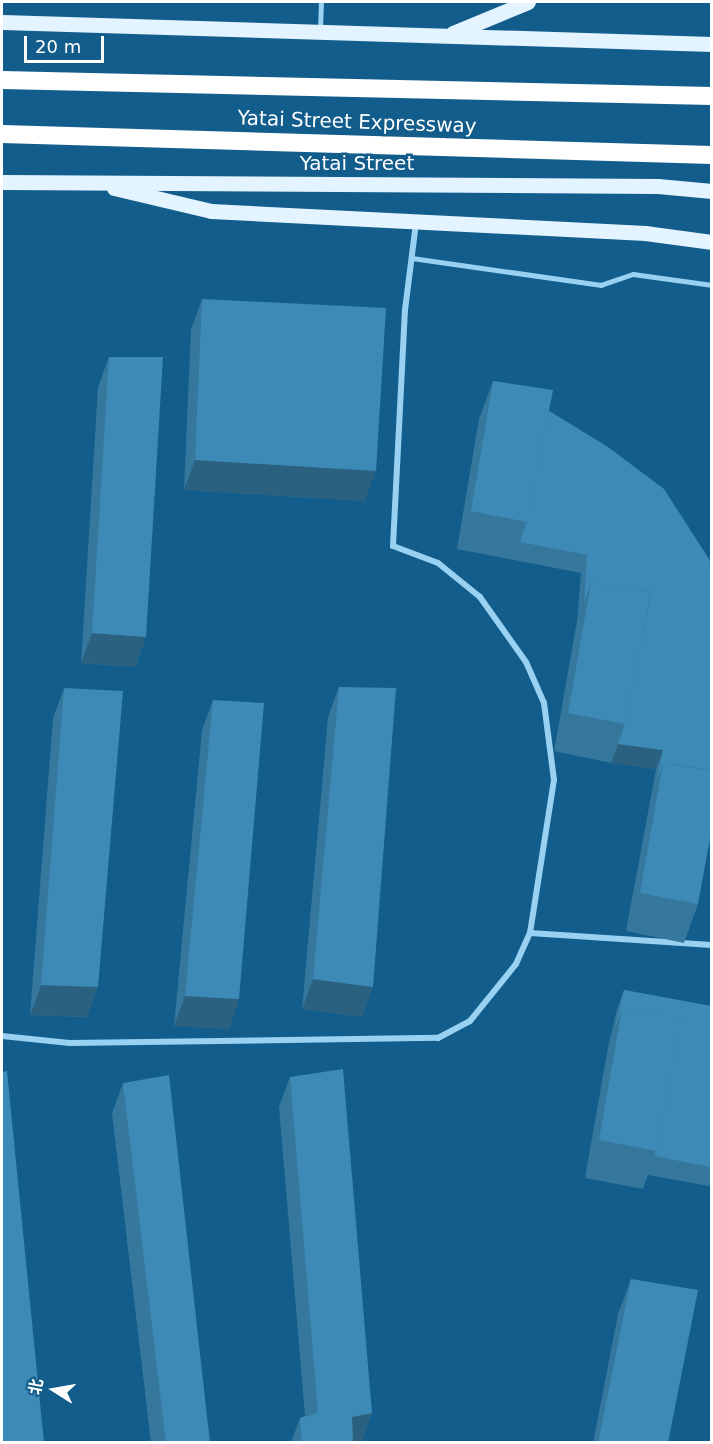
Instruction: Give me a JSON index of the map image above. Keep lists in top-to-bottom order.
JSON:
{
  "streets": {
    "highway": ["Yatai Street Expressway"],
    "main road": ["Yatai Street"]
  },
  "scale_bar": "20 m",
  "north": "left"
}
